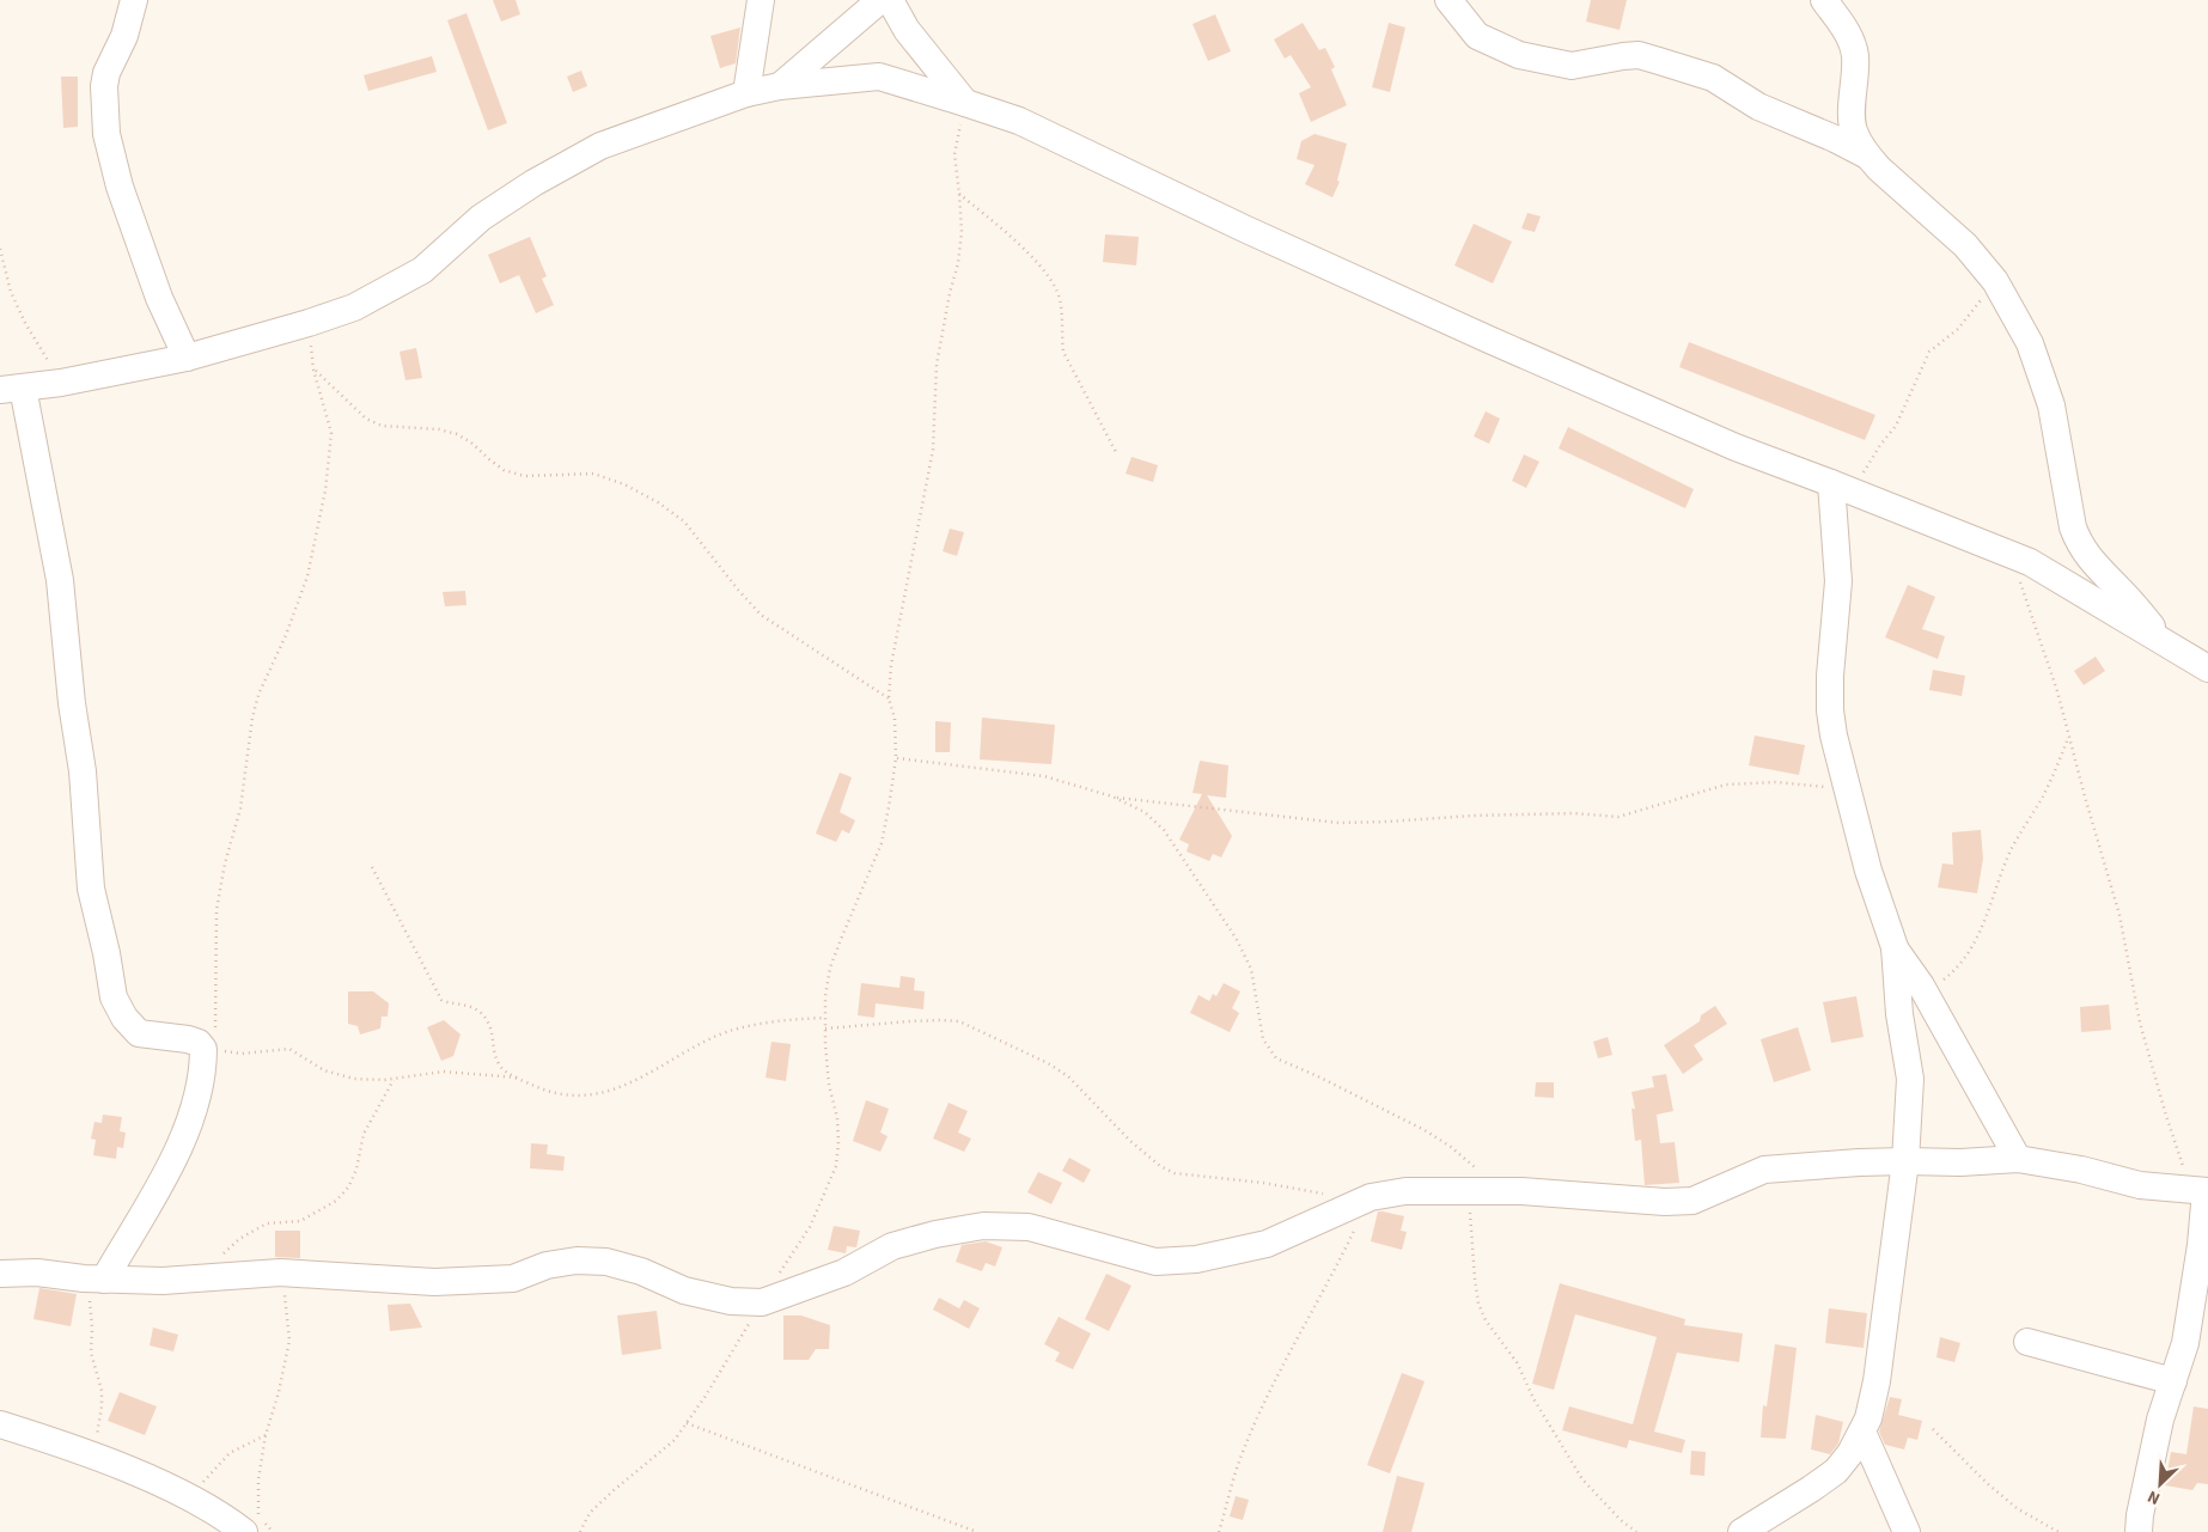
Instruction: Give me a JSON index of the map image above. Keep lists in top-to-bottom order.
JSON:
{
  "north": "bottom left"
}
